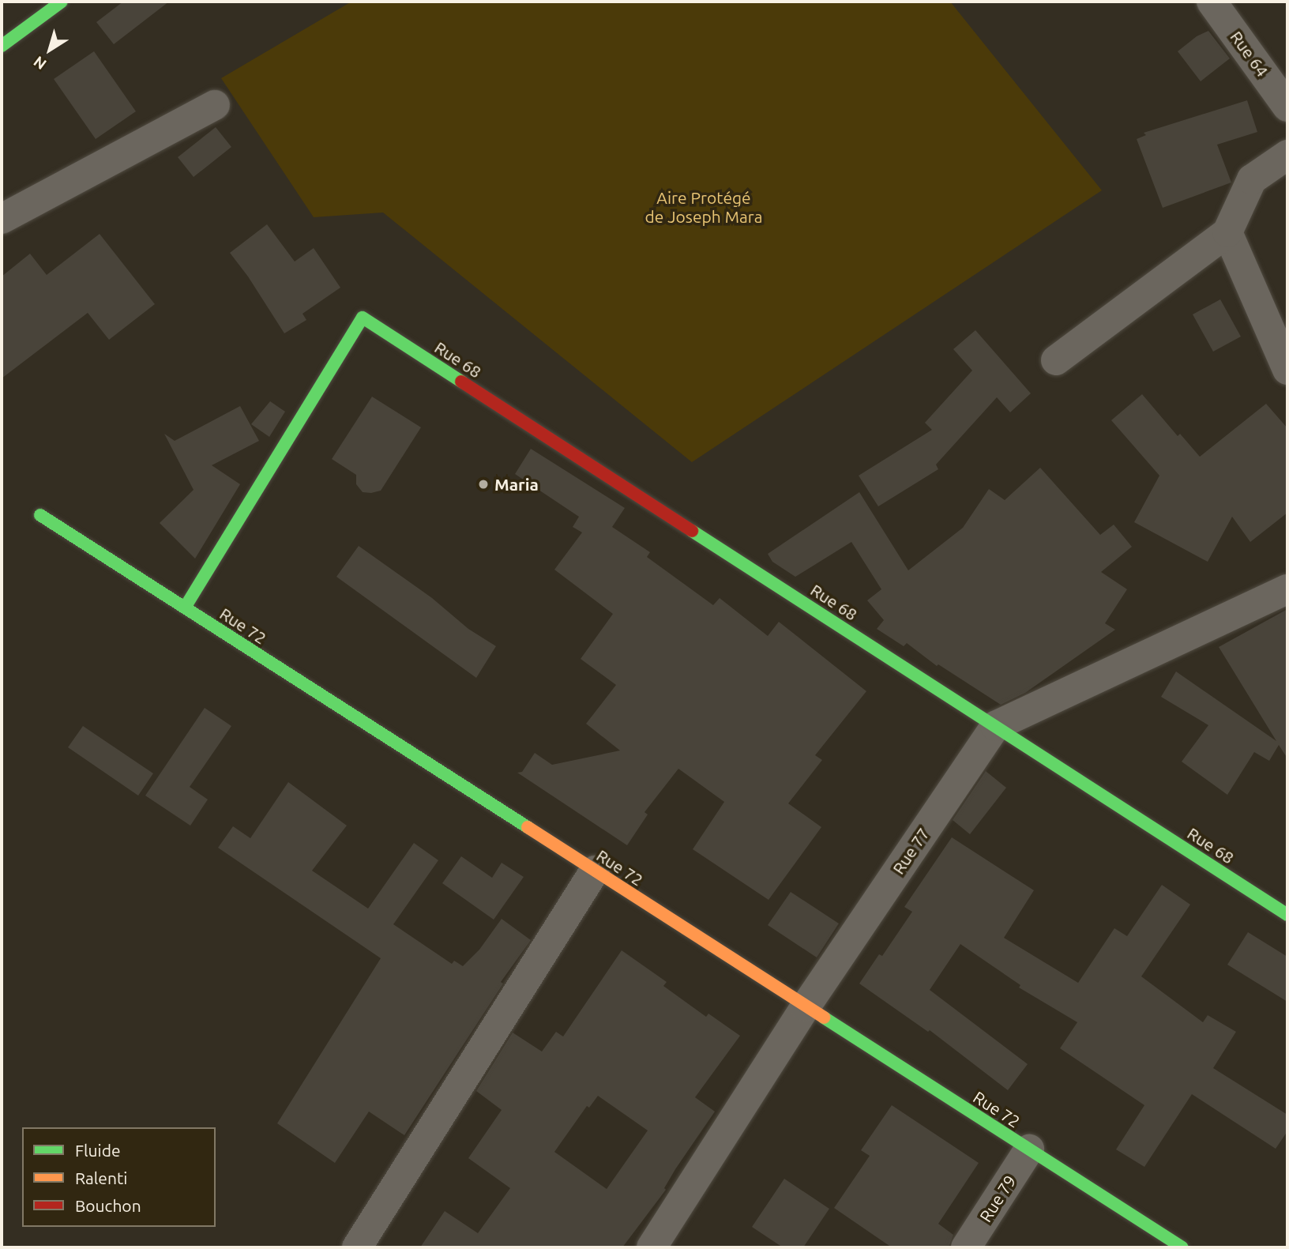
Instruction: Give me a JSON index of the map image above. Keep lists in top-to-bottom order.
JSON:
{
  "streets": {
    "street": [
      "Rue 64",
      "Rue 68",
      "Rue 72",
      "Rue 77",
      "Rue 79"
    ]
  },
  "crossings": [
    ["Rue 68", "Rue 72"],
    ["Rue 68", "Rue 77"],
    ["Rue 72", "Rue 77"],
    ["Rue 72", "Rue 79"]
  ],
  "parks": ["Aire Protégé de Joseph Mara"],
  "places": ["Maria"],
  "legend": ["Fluide", "Ralenti", "Bouchon"],
  "north": "bottom left"
}
